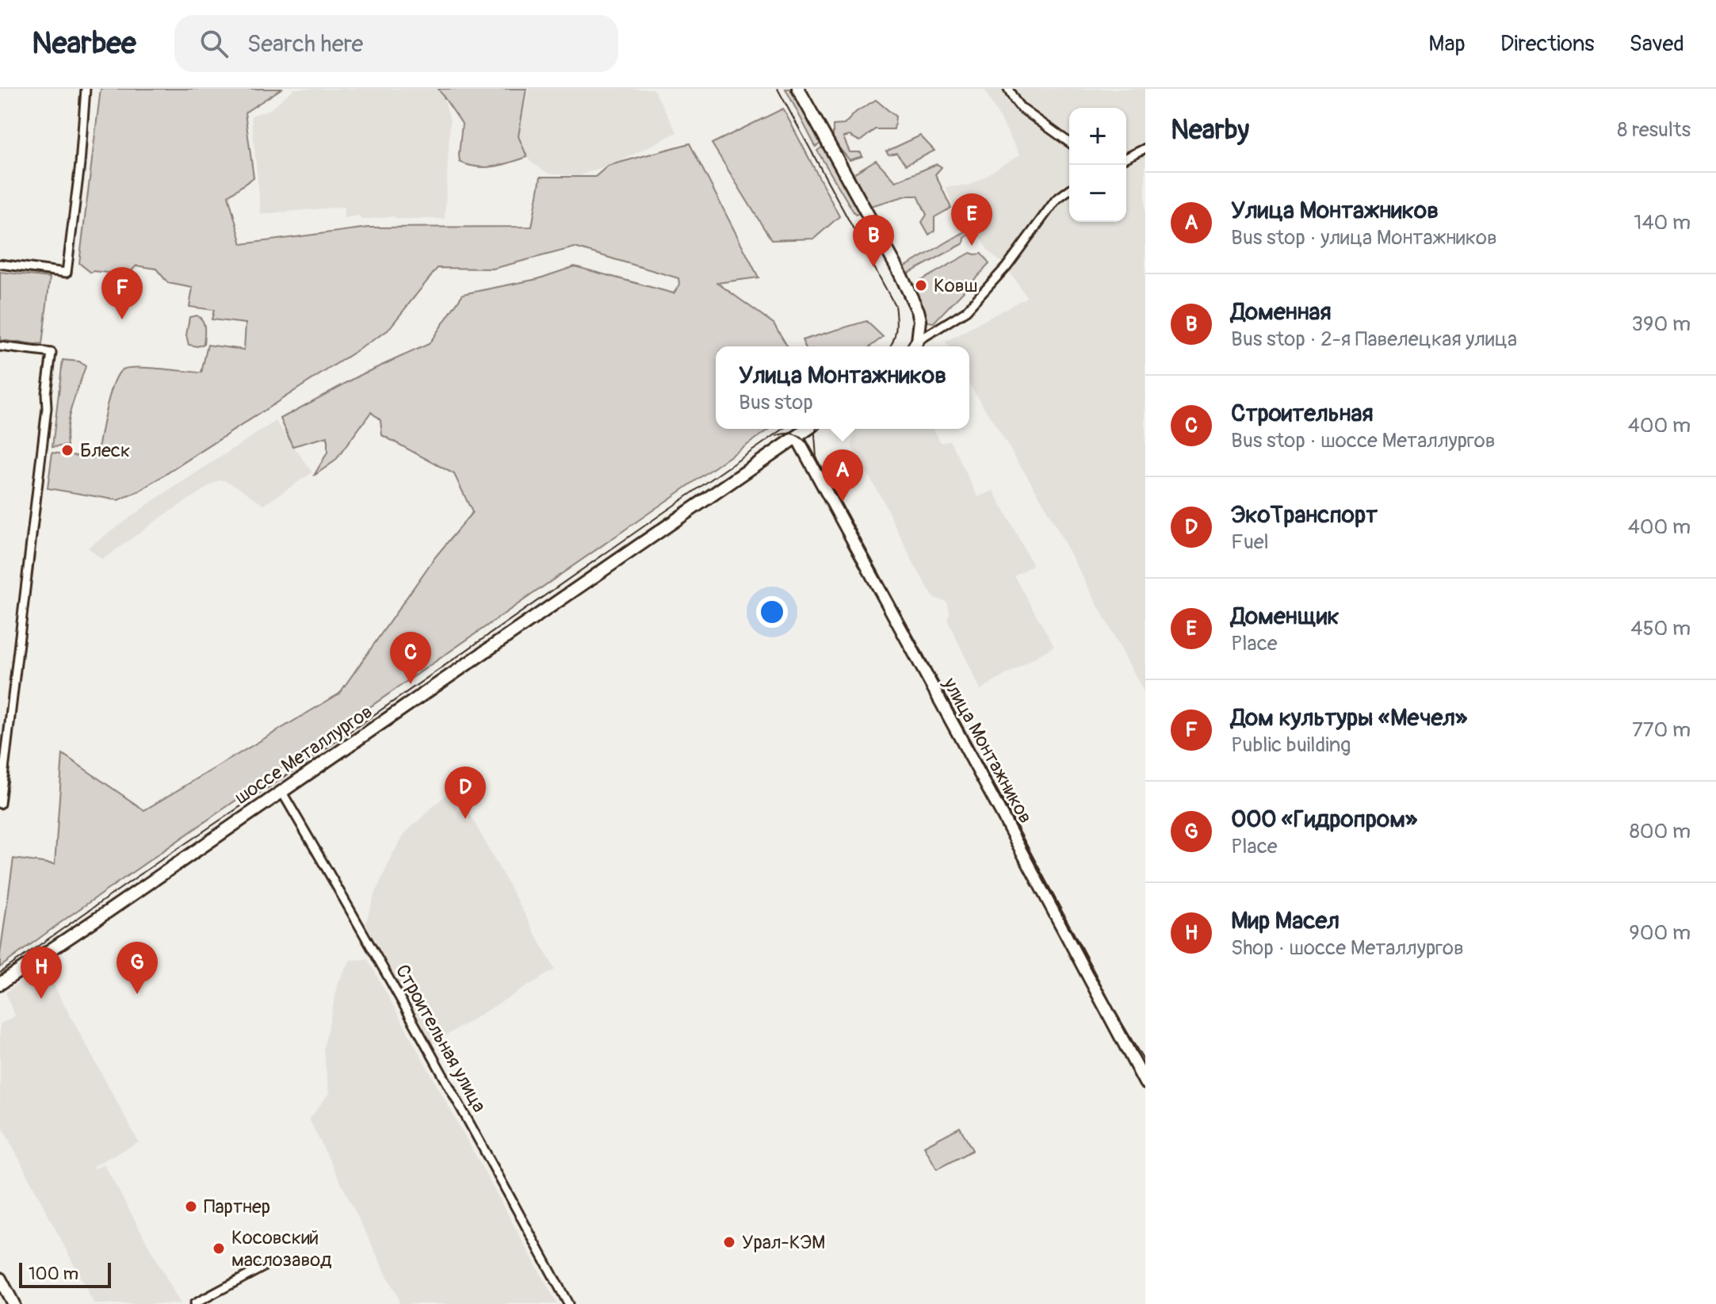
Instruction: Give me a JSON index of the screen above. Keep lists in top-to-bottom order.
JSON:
{
  "streets": {
    "main road": ["улица Монтажников", "шоссе Металлургов"],
    "street": ["Строительная улица"]
  },
  "crossings": [
    ["улица Монтажников", "шоссе Металлургов"],
    ["шоссе Металлургов", "Строительная улица"]
  ],
  "places": [
    "Ковш",
    "Блеск",
    "Партнер",
    "Урал-КЭМ",
    "Косовский маслозавод"
  ],
  "scale_bar": "100 m",
  "page": {
    "header": "Nearbee",
    "search": "Search here",
    "nav": ["Map", "Directions", "Saved"],
    "heading": ["Nearby", "8 results"],
    "map_buttons": ["+", "−"],
    "list": [
      {
        "mark": "A",
        "name": "Улица Монтажников",
        "note": "Bus stop · улица Монтажников",
        "value": "140 m"
      },
      {
        "mark": "B",
        "name": "Доменная",
        "note": "Bus stop · 2-я Павелецкая улица",
        "value": "390 m"
      },
      {
        "mark": "C",
        "name": "Строительная",
        "note": "Bus stop · шоссе Металлургов",
        "value": "400 m"
      },
      {
        "mark": "D",
        "name": "ЭкоТранспорт",
        "note": "Fuel",
        "value": "400 m"
      },
      {
        "mark": "E",
        "name": "Доменщик",
        "note": "Place",
        "value": "450 m"
      },
      {
        "mark": "F",
        "name": "Дом культуры «Мечел»",
        "note": "Public building",
        "value": "770 m"
      },
      {
        "mark": "G",
        "name": "ООО «Гидропром»",
        "note": "Place",
        "value": "800 m"
      },
      {
        "mark": "H",
        "name": "Мир Масел",
        "note": "Shop · шоссе Металлургов",
        "value": "900 m"
      }
    ],
    "pins": [
      "E",
      "B",
      "F",
      "A",
      "C",
      "D",
      "G",
      "H"
    ],
    "popup": ["Улица Монтажников", "Bus stop"],
    "scale": "100 m"
  }
}
